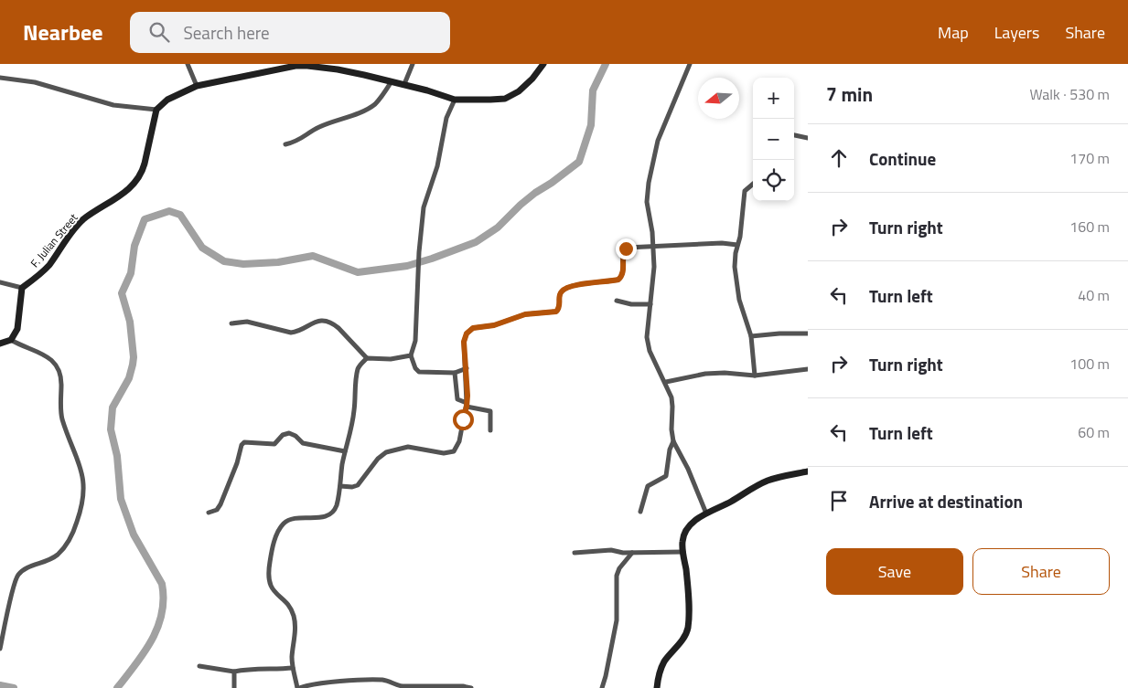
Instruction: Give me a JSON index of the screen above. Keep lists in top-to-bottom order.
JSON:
{
  "streets": {
    "street": ["F. Julian Street"]
  },
  "north": "left",
  "page": {
    "header": "Nearbee",
    "search": "Search here",
    "nav": ["Map", "Layers", "Share"],
    "heading": ["7 min", "Walk · 530 m"],
    "map_buttons": ["+", "−"],
    "list": [
      ["Continue", "170 m"],
      ["Turn right", "160 m"],
      ["Turn left", "40 m"],
      ["Turn right", "100 m"],
      ["Turn left", "60 m"],
      "Arrive at destination"
    ],
    "buttons": ["Save", "Share"]
  }
}
